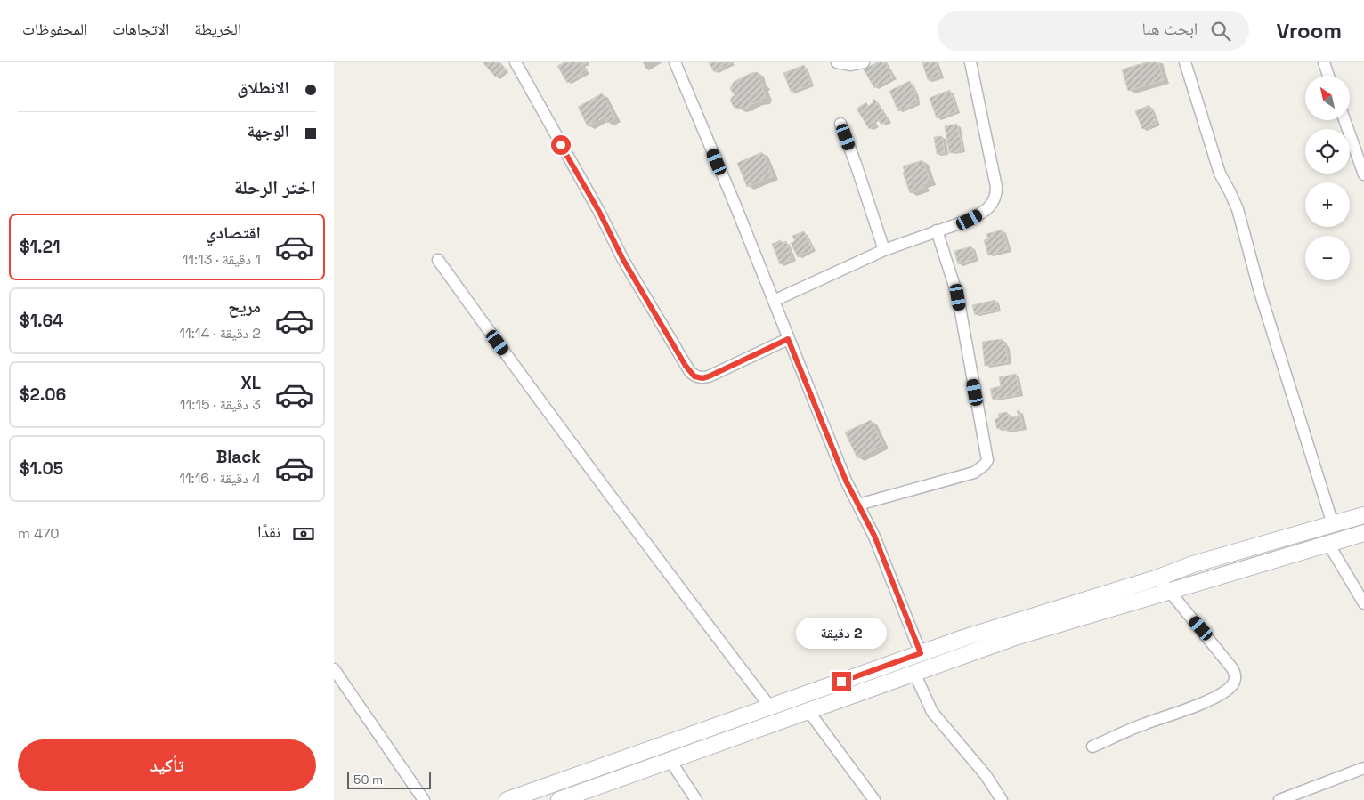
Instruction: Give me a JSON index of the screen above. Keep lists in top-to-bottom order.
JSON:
{
  "scale_bar": "50 m",
  "north": "top left",
  "page": {
    "header": "Vroom",
    "search": "ابحث هنا",
    "nav": ["الخريطة", "الاتجاهات", "المحفوظات"],
    "banner": ["الانطلاق", "الوجهة"],
    "map_buttons": ["+", "−"],
    "heading": "اختر الرحلة",
    "list": [
      {
        "name": "اقتصادي",
        "note": "1 دقيقة · 11:13",
        "value": "$1.21"
      },
      {
        "name": "مريح",
        "note": "2 دقيقة · 11:14",
        "value": "$1.64"
      },
      {
        "name": "XL",
        "note": "3 دقيقة · 11:15",
        "value": "$2.06"
      },
      {
        "name": "Black",
        "note": "4 دقيقة · 11:16",
        "value": "$1.05"
      }
    ],
    "pay": ["نقدًا", "470 m"],
    "bubble": "2 دقيقة",
    "buttons": "تأكيد",
    "scale": "50 m"
  }
}
